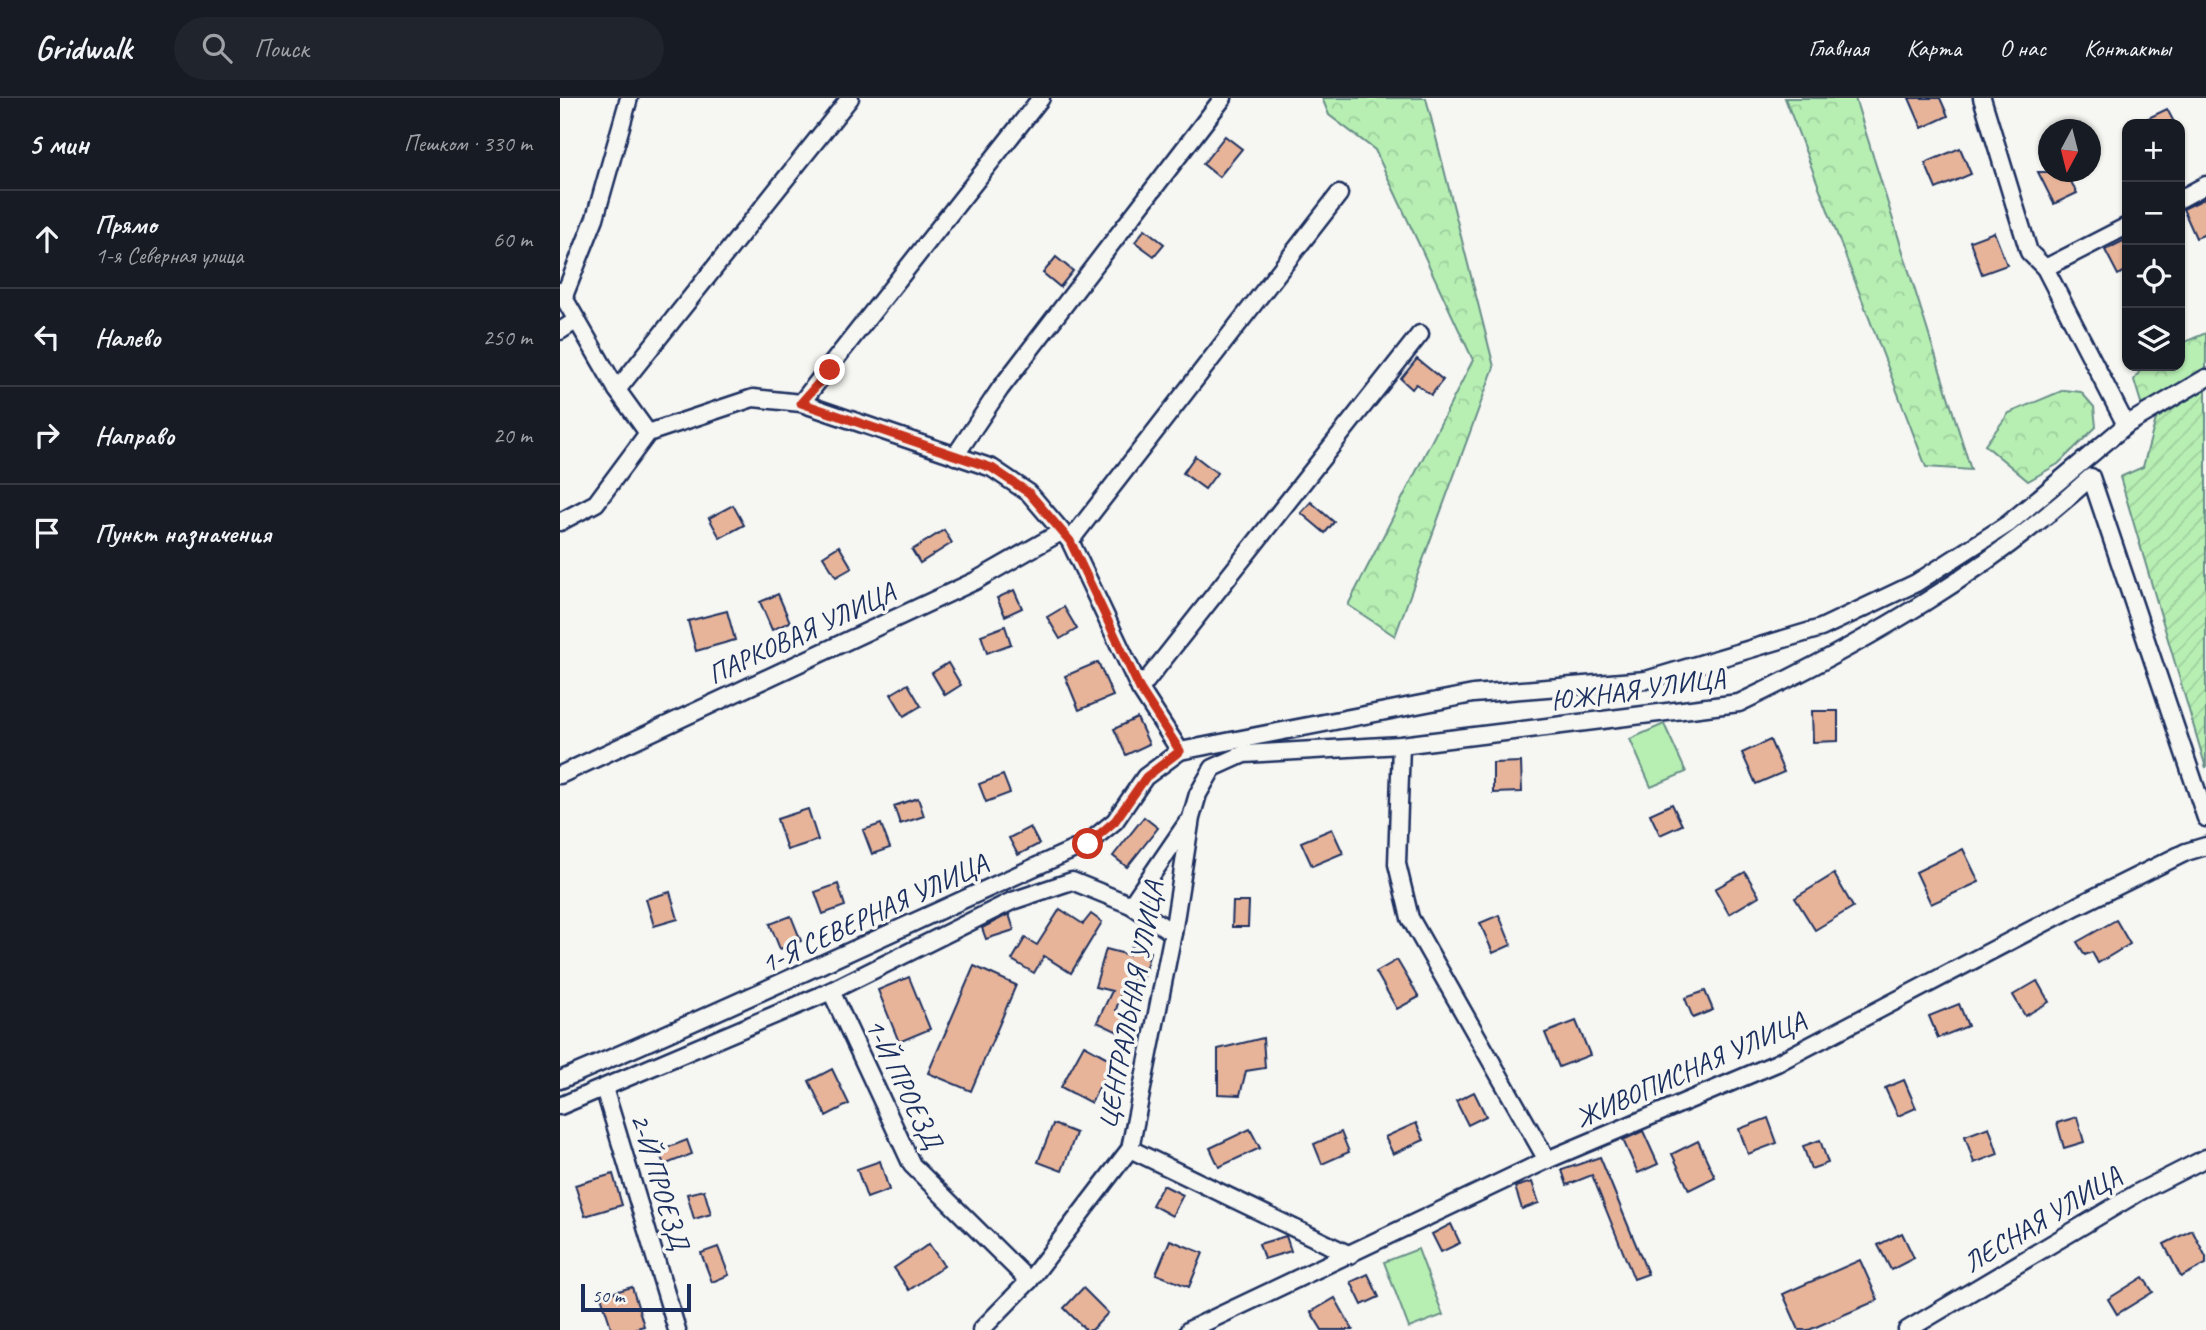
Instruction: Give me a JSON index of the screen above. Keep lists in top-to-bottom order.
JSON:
{
  "streets": {
    "street": [
      "ПАРКОВАЯ УЛИЦА",
      "ЮЖНАЯ УЛИЦА",
      "1-Я СЕВЕРНАЯ УЛИЦА",
      "ЦЕНТРАЛЬНАЯ УЛИЦА",
      "ЖИВОПИСНАЯ УЛИЦА",
      "1-Й ПРОЕЗД",
      "2-Й ПРОЕЗД",
      "ЛЕСНАЯ УЛИЦА"
    ]
  },
  "crossings": [
    ["ЮЖНАЯ УЛИЦА", "ЦЕНТРАЛЬНАЯ УЛИЦА"],
    ["ЦЕНТРАЛЬНАЯ УЛИЦА", "1-Й ПРОЕЗД"]
  ],
  "scale_bar": "50 m",
  "north": "bottom",
  "page": {
    "header": "Gridwalk",
    "search": "Поиск",
    "nav": [
      "Главная",
      "Карта",
      "О нас",
      "Контакты"
    ],
    "heading": ["5 мин", "Пешком · 330 m"],
    "map_buttons": ["+", "−"],
    "list": [
      ["Прямо", "1-я Северная улица", "60 m"],
      ["Налево", "250 m"],
      ["Направо", "20 m"],
      "Пункт назначения"
    ],
    "scale": "50 m"
  }
}
